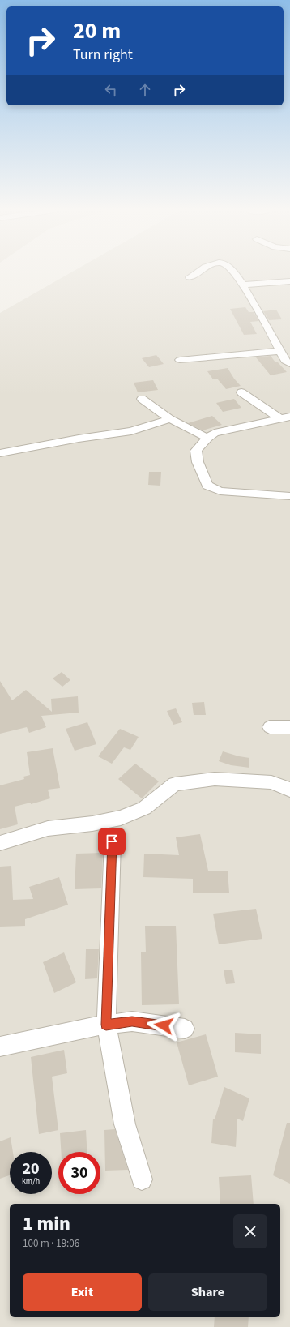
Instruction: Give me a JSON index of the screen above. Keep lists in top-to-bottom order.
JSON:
{
  "page": {
    "turn": ["20 m", "Turn right"],
    "speed": "20 km/h",
    "limit": "30",
    "heading": ["1 min", "100 m · 19:06"],
    "buttons": ["Exit", "Share"]
  }
}
